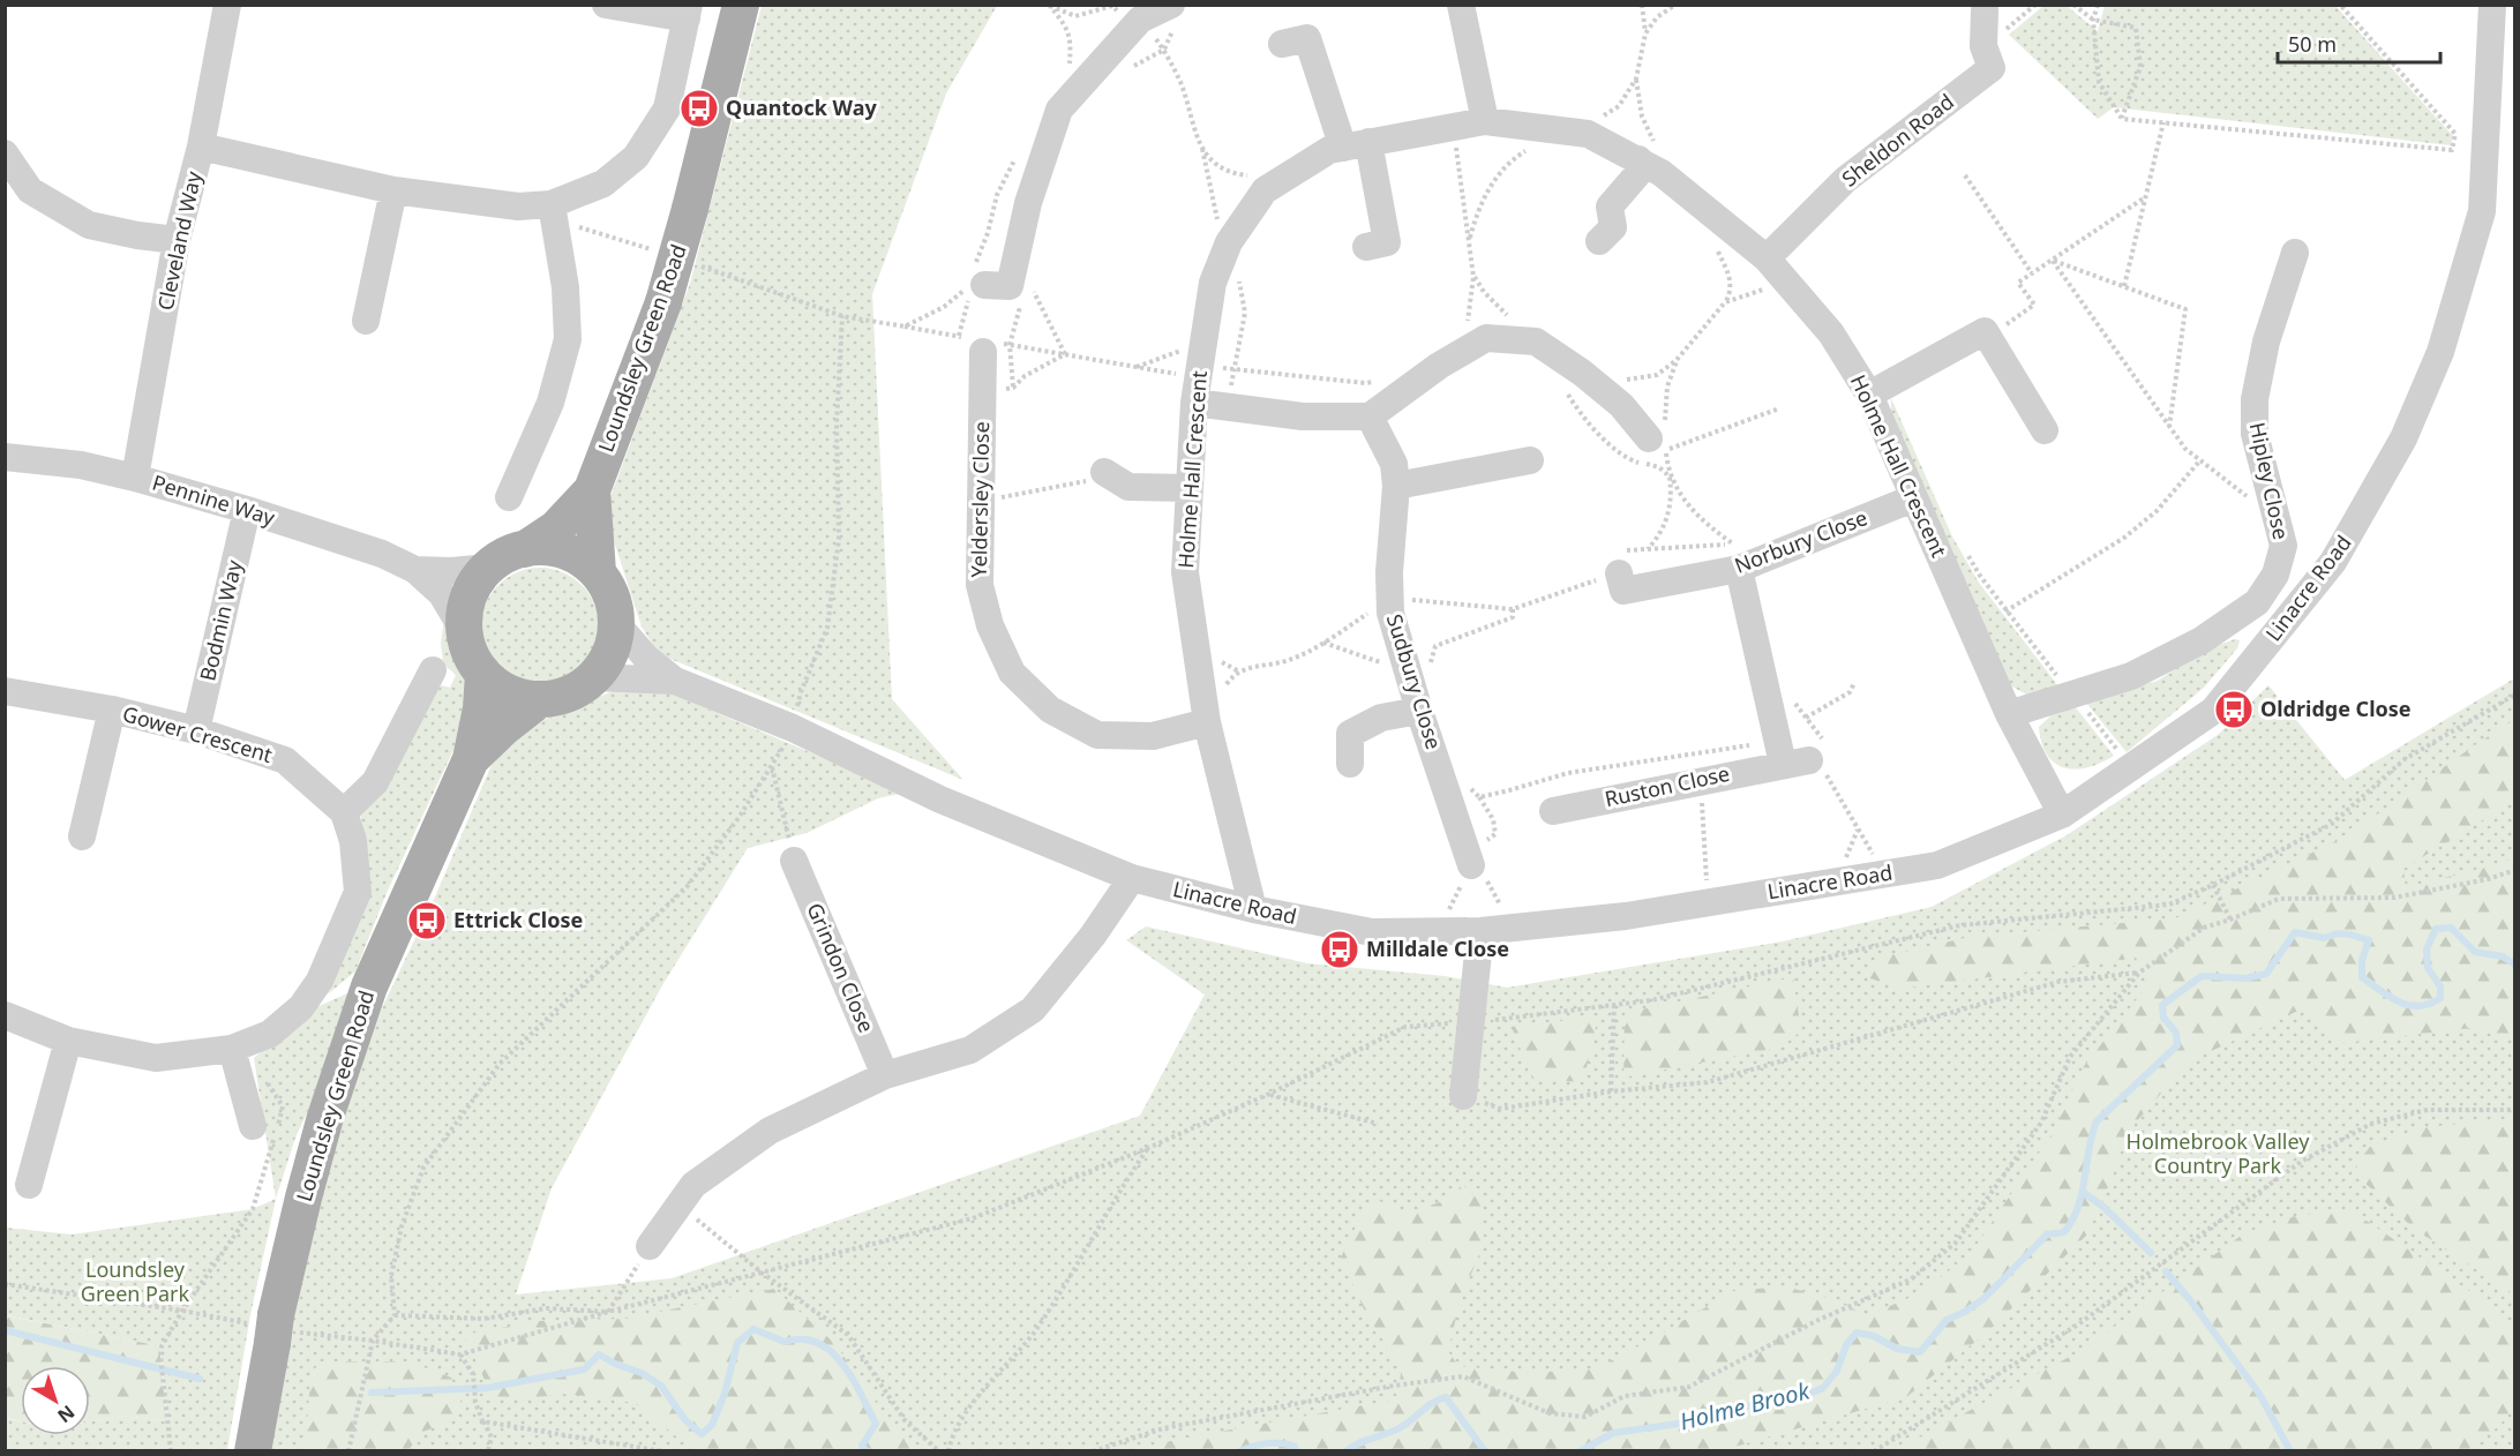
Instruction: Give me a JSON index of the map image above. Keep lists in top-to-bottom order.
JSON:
{
  "streets": {
    "main road": ["Loundsley Green Road"],
    "street": [
      "Sheldon Road",
      "Cleveland Way",
      "Holme Hall Crescent",
      "Hipley Close",
      "Yeldersley Close",
      "Pennine Way",
      "Norbury Close",
      "Linacre Road",
      "Bodmin Way",
      "Sudbury Close",
      "Gower Crescent",
      "Ruston Close",
      "Grindon Close"
    ]
  },
  "crossings": [
    ["Sheldon Road", "Holme Hall Crescent"],
    ["Cleveland Way", "Pennine Way"],
    ["Loundsley Green Road", "Pennine Way"],
    ["Loundsley Green Road", "Linacre Road"],
    ["Holme Hall Crescent", "Hipley Close"],
    ["Holme Hall Crescent", "Yeldersley Close"],
    ["Holme Hall Crescent", "Norbury Close"],
    ["Holme Hall Crescent", "Linacre Road"],
    ["Pennine Way", "Linacre Road"],
    ["Pennine Way", "Bodmin Way"],
    ["Bodmin Way", "Gower Crescent"]
  ],
  "water": ["Holme Brook"],
  "parks": ["Holmebrook Valley Country Park", "Loundsley Green Park"],
  "places": {
    "bus stop": [
      "Quantock Way",
      "Oldridge Close",
      "Ettrick Close",
      "Milldale Close"
    ]
  },
  "scale_bar": "50 m",
  "north": "bottom right"
}
